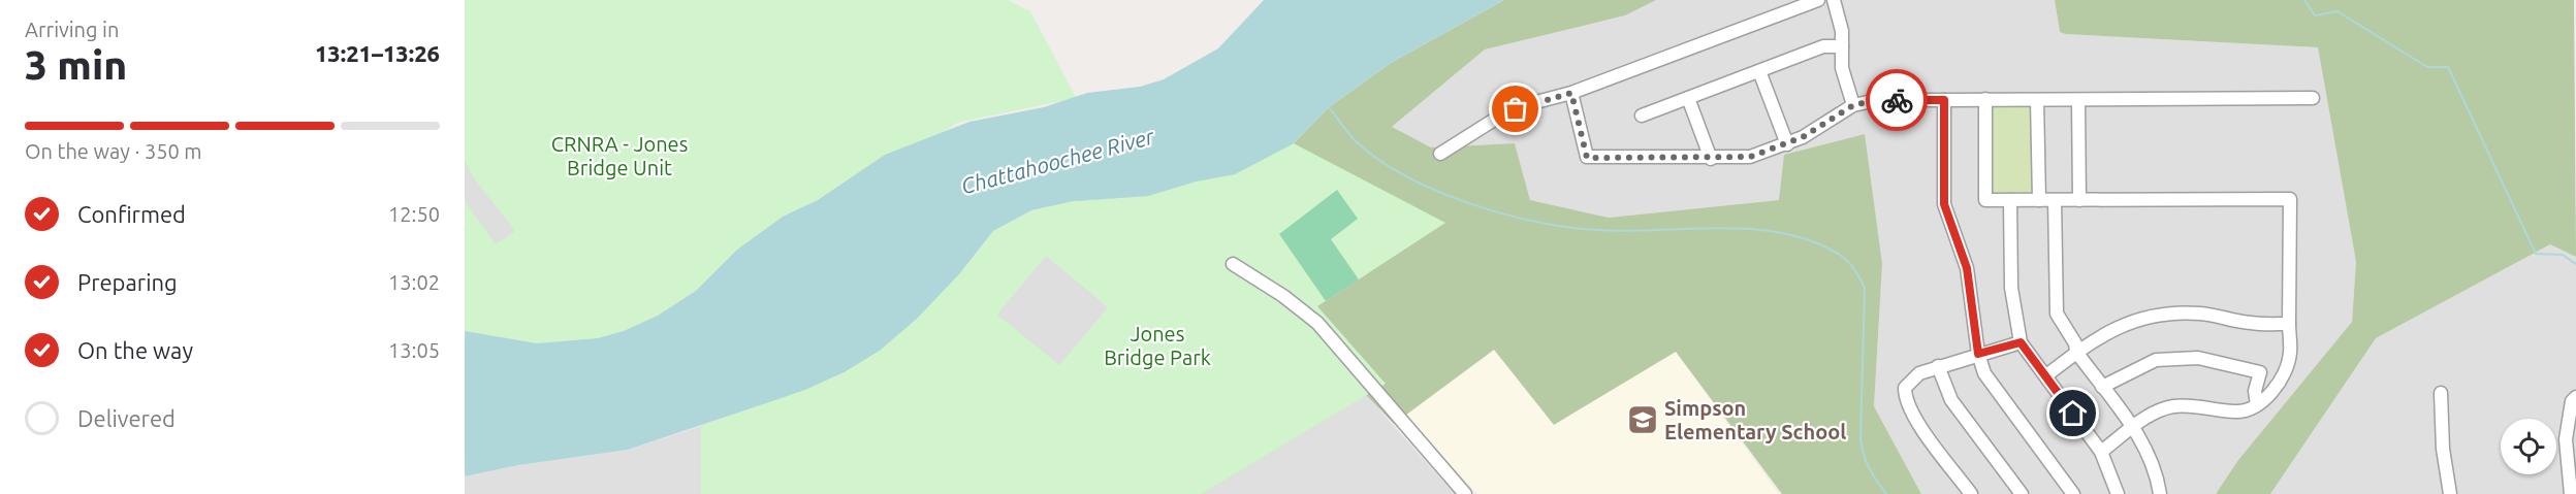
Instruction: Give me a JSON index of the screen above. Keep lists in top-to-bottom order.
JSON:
{
  "water": ["Chattahoochee River"],
  "parks": ["CRNRA - Jones Bridge Unit", "Jones Bridge Park"],
  "places": {
    "school or university": ["Simpson Elementary School"]
  },
  "page": {
    "heading": ["3 min", "Arriving in", "13:21–13:26"],
    "bar": "On the way · 350 m",
    "list": [
      ["Confirmed", "12:50"],
      ["Preparing", "13:02"],
      ["On the way", "13:05"],
      "Delivered"
    ]
  }
}
